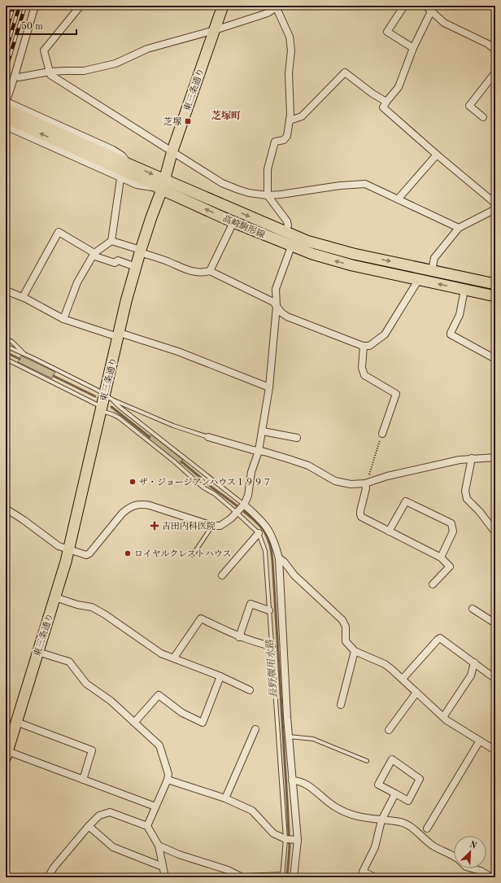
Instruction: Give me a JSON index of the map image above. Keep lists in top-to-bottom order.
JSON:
{
  "streets": {
    "main road": ["東三条通り", "高崎駒形線"]
  },
  "crossings": [
    ["東三条通り", "高崎駒形線"]
  ],
  "districts": ["芝塚町"],
  "water": ["長野堰用水路"],
  "places": {
    "transit": ["芝塚"],
    "other": ["ザ・ジョージアンハウス１９９７", "ロイヤルクレストハウス"],
    "health": ["吉田内科医院"]
  },
  "scale_bar": "50 m",
  "north": "top right"
}
